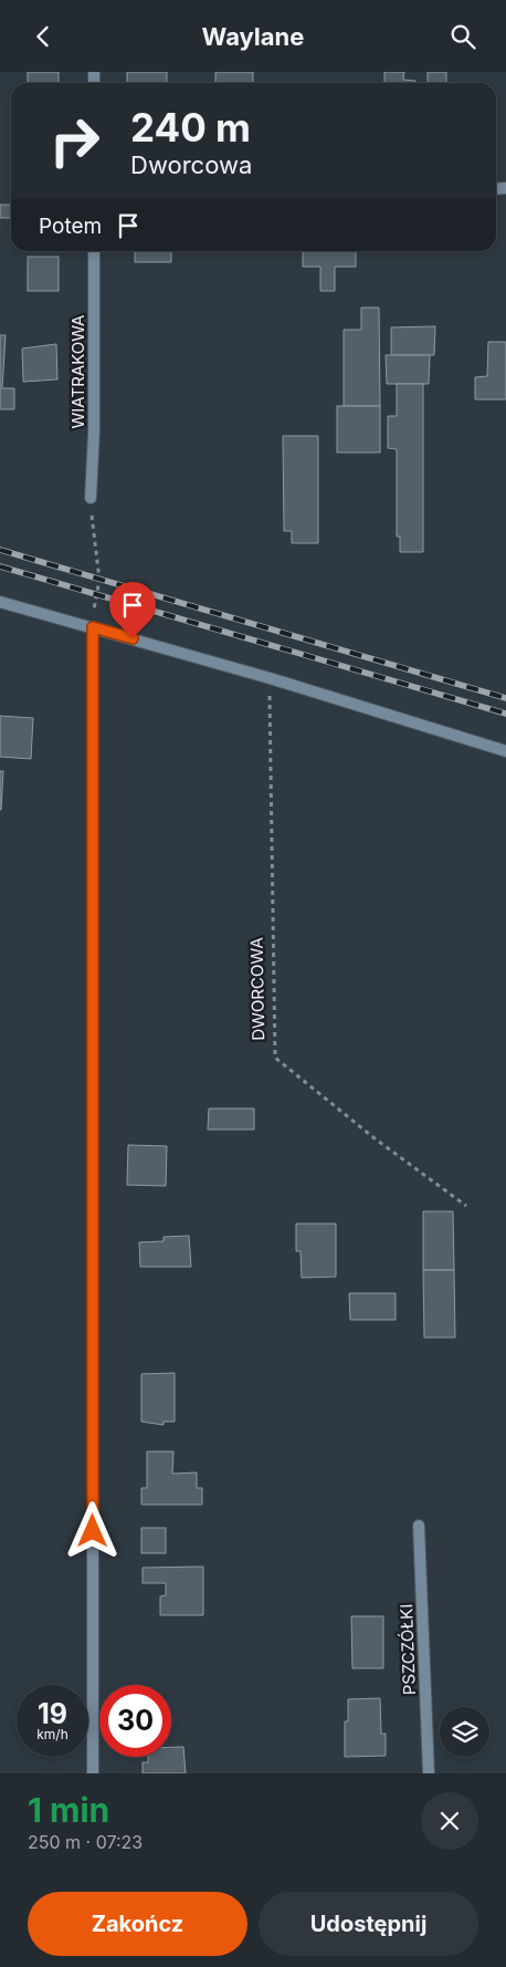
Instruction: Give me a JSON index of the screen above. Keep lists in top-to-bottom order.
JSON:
{
  "streets": {
    "street": ["WIATRAKOWA", "PSZCZÓŁKI"],
    "path": ["DWORCOWA"]
  },
  "page": {
    "header": "Waylane",
    "turn": ["240 m", "Dworcowa"],
    "then": "Potem",
    "speed": "19 km/h",
    "limit": "30",
    "heading": ["1 min", "250 m · 07:23"],
    "buttons": ["Zakończ", "Udostępnij"]
  }
}
